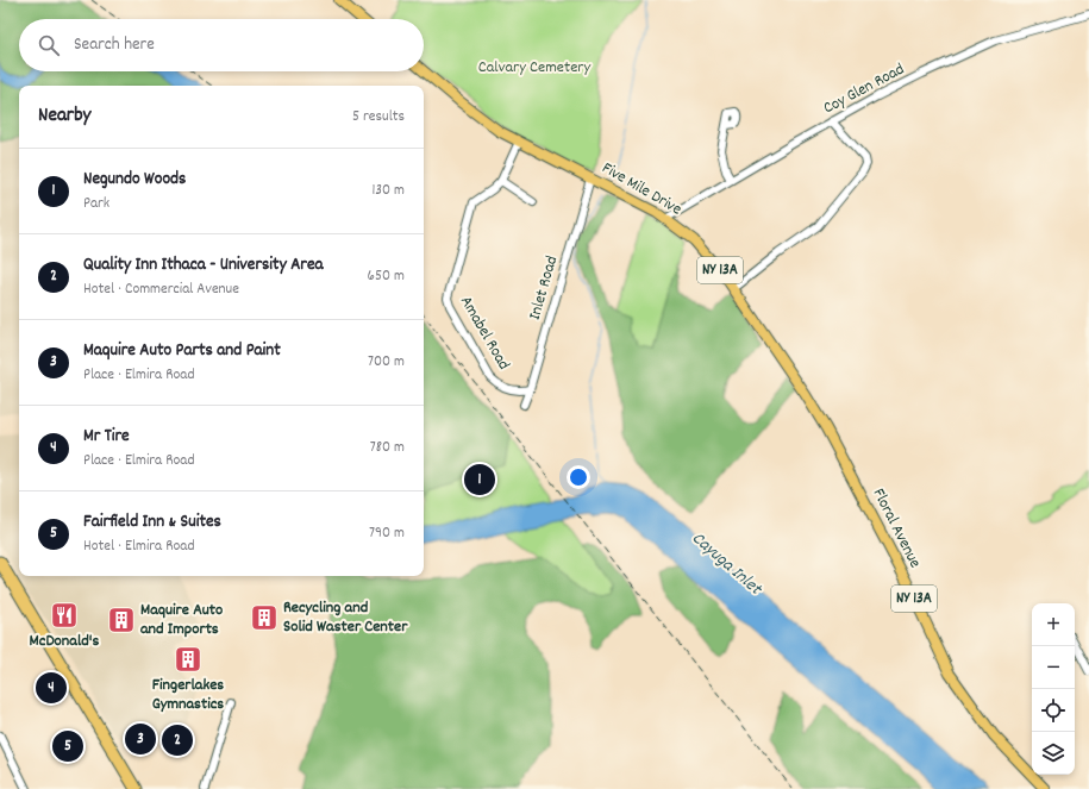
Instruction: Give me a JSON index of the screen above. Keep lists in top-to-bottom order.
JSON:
{
  "streets": {
    "main road": ["Five Mile Drive", "NY 13A", "Floral Avenue"],
    "street": ["Coy Glen Road", "Inlet Road", "Amabel Road"]
  },
  "crossings": [
    ["Coy Glen Road", "Five Mile Drive"],
    ["Five Mile Drive", "Inlet Road"],
    ["Five Mile Drive", "Amabel Road"],
    ["Five Mile Drive", "Floral Avenue"],
    ["Inlet Road", "Amabel Road"]
  ],
  "water": ["Cayuga Inlet"],
  "parks": ["Calvary Cemetery"],
  "places": {
    "restaurant": ["McDonald's"],
    "building": ["Recycling and Solid Waster Center", "Maquire Auto and Imports", "Fingerlakes Gymnastics"]
  },
  "page": {
    "search": "Search here",
    "heading": ["Nearby", "5 results"],
    "list": [
      {
        "mark": "1",
        "name": "Negundo Woods",
        "note": "Park",
        "value": "130 m"
      },
      {
        "mark": "2",
        "name": "Quality Inn Ithaca - University Area",
        "note": "Hotel · Commercial Avenue",
        "value": "650 m"
      },
      {
        "mark": "3",
        "name": "Maquire Auto Parts and Paint",
        "note": "Place · Elmira Road",
        "value": "700 m"
      },
      {
        "mark": "4",
        "name": "Mr Tire",
        "note": "Place · Elmira Road",
        "value": "780 m"
      },
      {
        "mark": "5",
        "name": "Fairfield Inn & Suites",
        "note": "Hotel · Elmira Road",
        "value": "790 m"
      }
    ],
    "pins": [
      "1",
      "4",
      "3",
      "2",
      "5"
    ],
    "map_buttons": ["+", "−"]
  }
}
